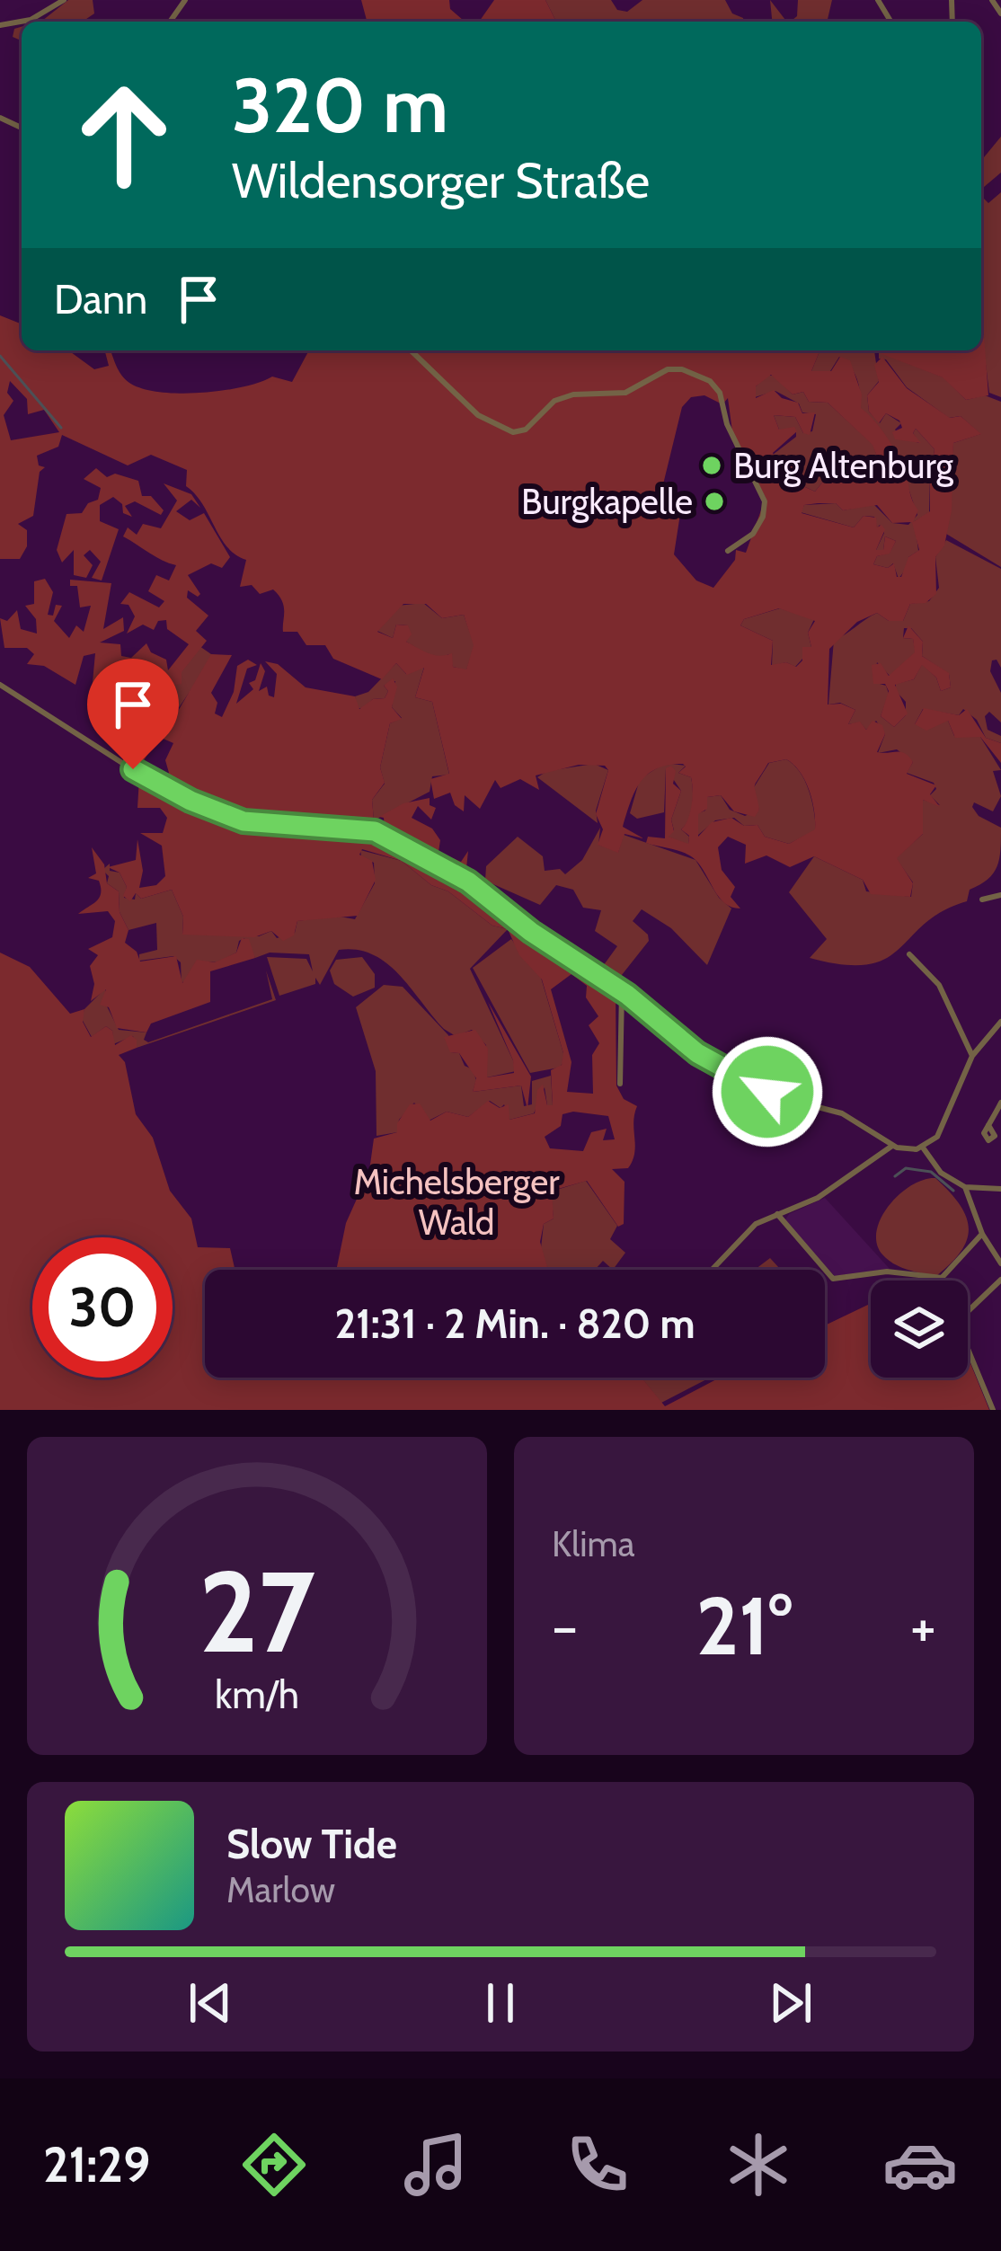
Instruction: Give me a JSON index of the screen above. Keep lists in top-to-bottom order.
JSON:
{
  "parks": ["Michelsberger Wald"],
  "places": ["Burg Altenburg", "Burgkapelle"],
  "page": {
    "turn": ["320 m", "Wildensorger Straße"],
    "then": "Dann",
    "limit": "30",
    "trip": "21:31 · 2 Min. · 820 m",
    "tile": "Klima",
    "heat": ["−", "21°", "+"],
    "song": ["Slow Tide", "Marlow"],
    "tabs": "21:29",
    "gauge": ["27", "km/h"]
  }
}
